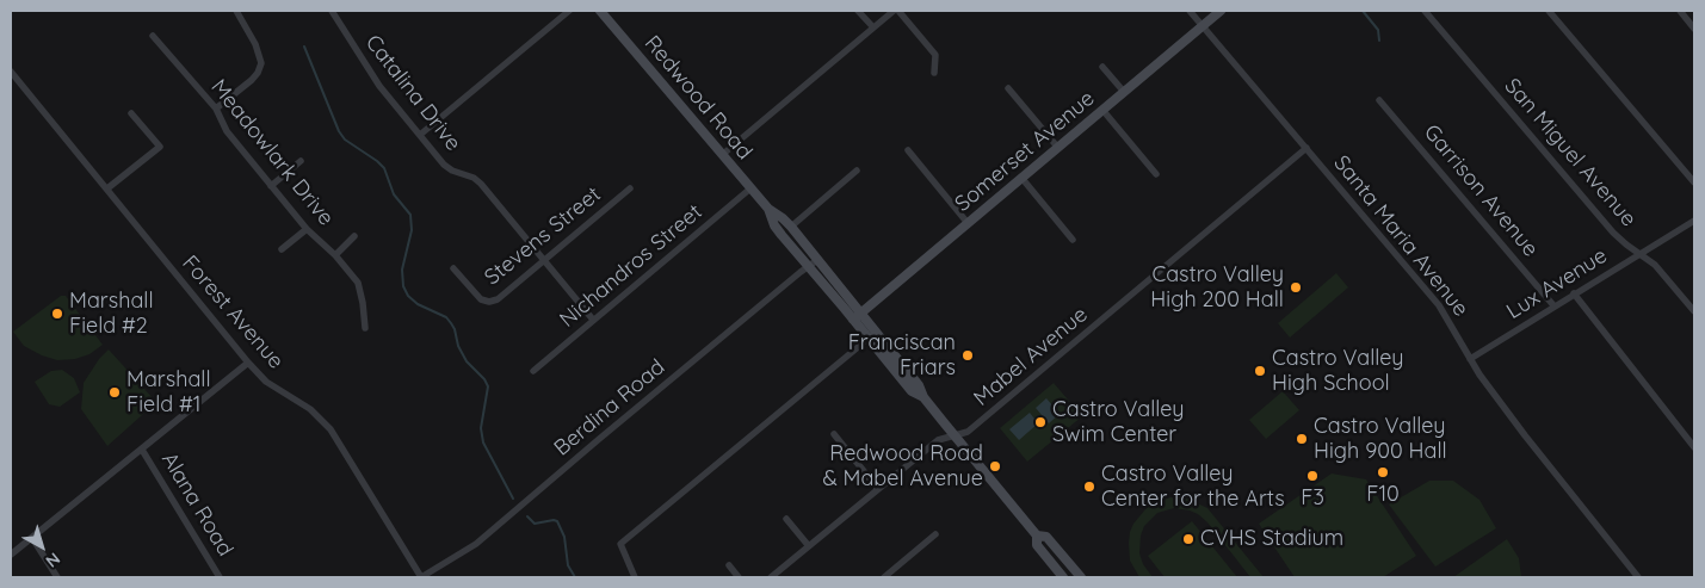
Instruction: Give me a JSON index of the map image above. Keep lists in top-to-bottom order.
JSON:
{
  "streets": {
    "main road": ["Redwood Road", "Somerset Avenue"],
    "street": [
      "Catalina Drive",
      "Meadowlark Drive",
      "San Miguel Avenue",
      "Garrison Avenue",
      "Stevens Street",
      "Santa Maria Avenue",
      "Nichandros Street",
      "Lux Avenue",
      "Forest Avenue",
      "Mabel Avenue",
      "Berdina Road",
      "Alana Road"
    ]
  },
  "crossings": [
    ["Catalina Drive", "Stevens Street"],
    ["Catalina Drive", "Nichandros Street"],
    ["Redwood Road", "Somerset Avenue"],
    ["Redwood Road", "Nichandros Street"],
    ["Redwood Road", "Mabel Avenue"],
    ["Redwood Road", "Berdina Road"],
    ["Somerset Avenue", "Santa Maria Avenue"],
    ["San Miguel Avenue", "Lux Avenue"],
    ["Garrison Avenue", "Lux Avenue"],
    ["Santa Maria Avenue", "Lux Avenue"],
    ["Santa Maria Avenue", "Mabel Avenue"],
    ["Forest Avenue", "Berdina Road"]
  ],
  "places": [
    "Castro Valley High 200 Hall",
    "Marshall Field #2",
    "Franciscan Friars",
    "Castro Valley High School",
    "Marshall Field #1",
    "Castro Valley Swim Center",
    "Castro Valley High 900 Hall",
    "Redwood Road & Mabel Avenue",
    "F10",
    "F3",
    "Castro Valley Center for the Arts",
    "CVHS Stadium"
  ],
  "north": "bottom right"
}
